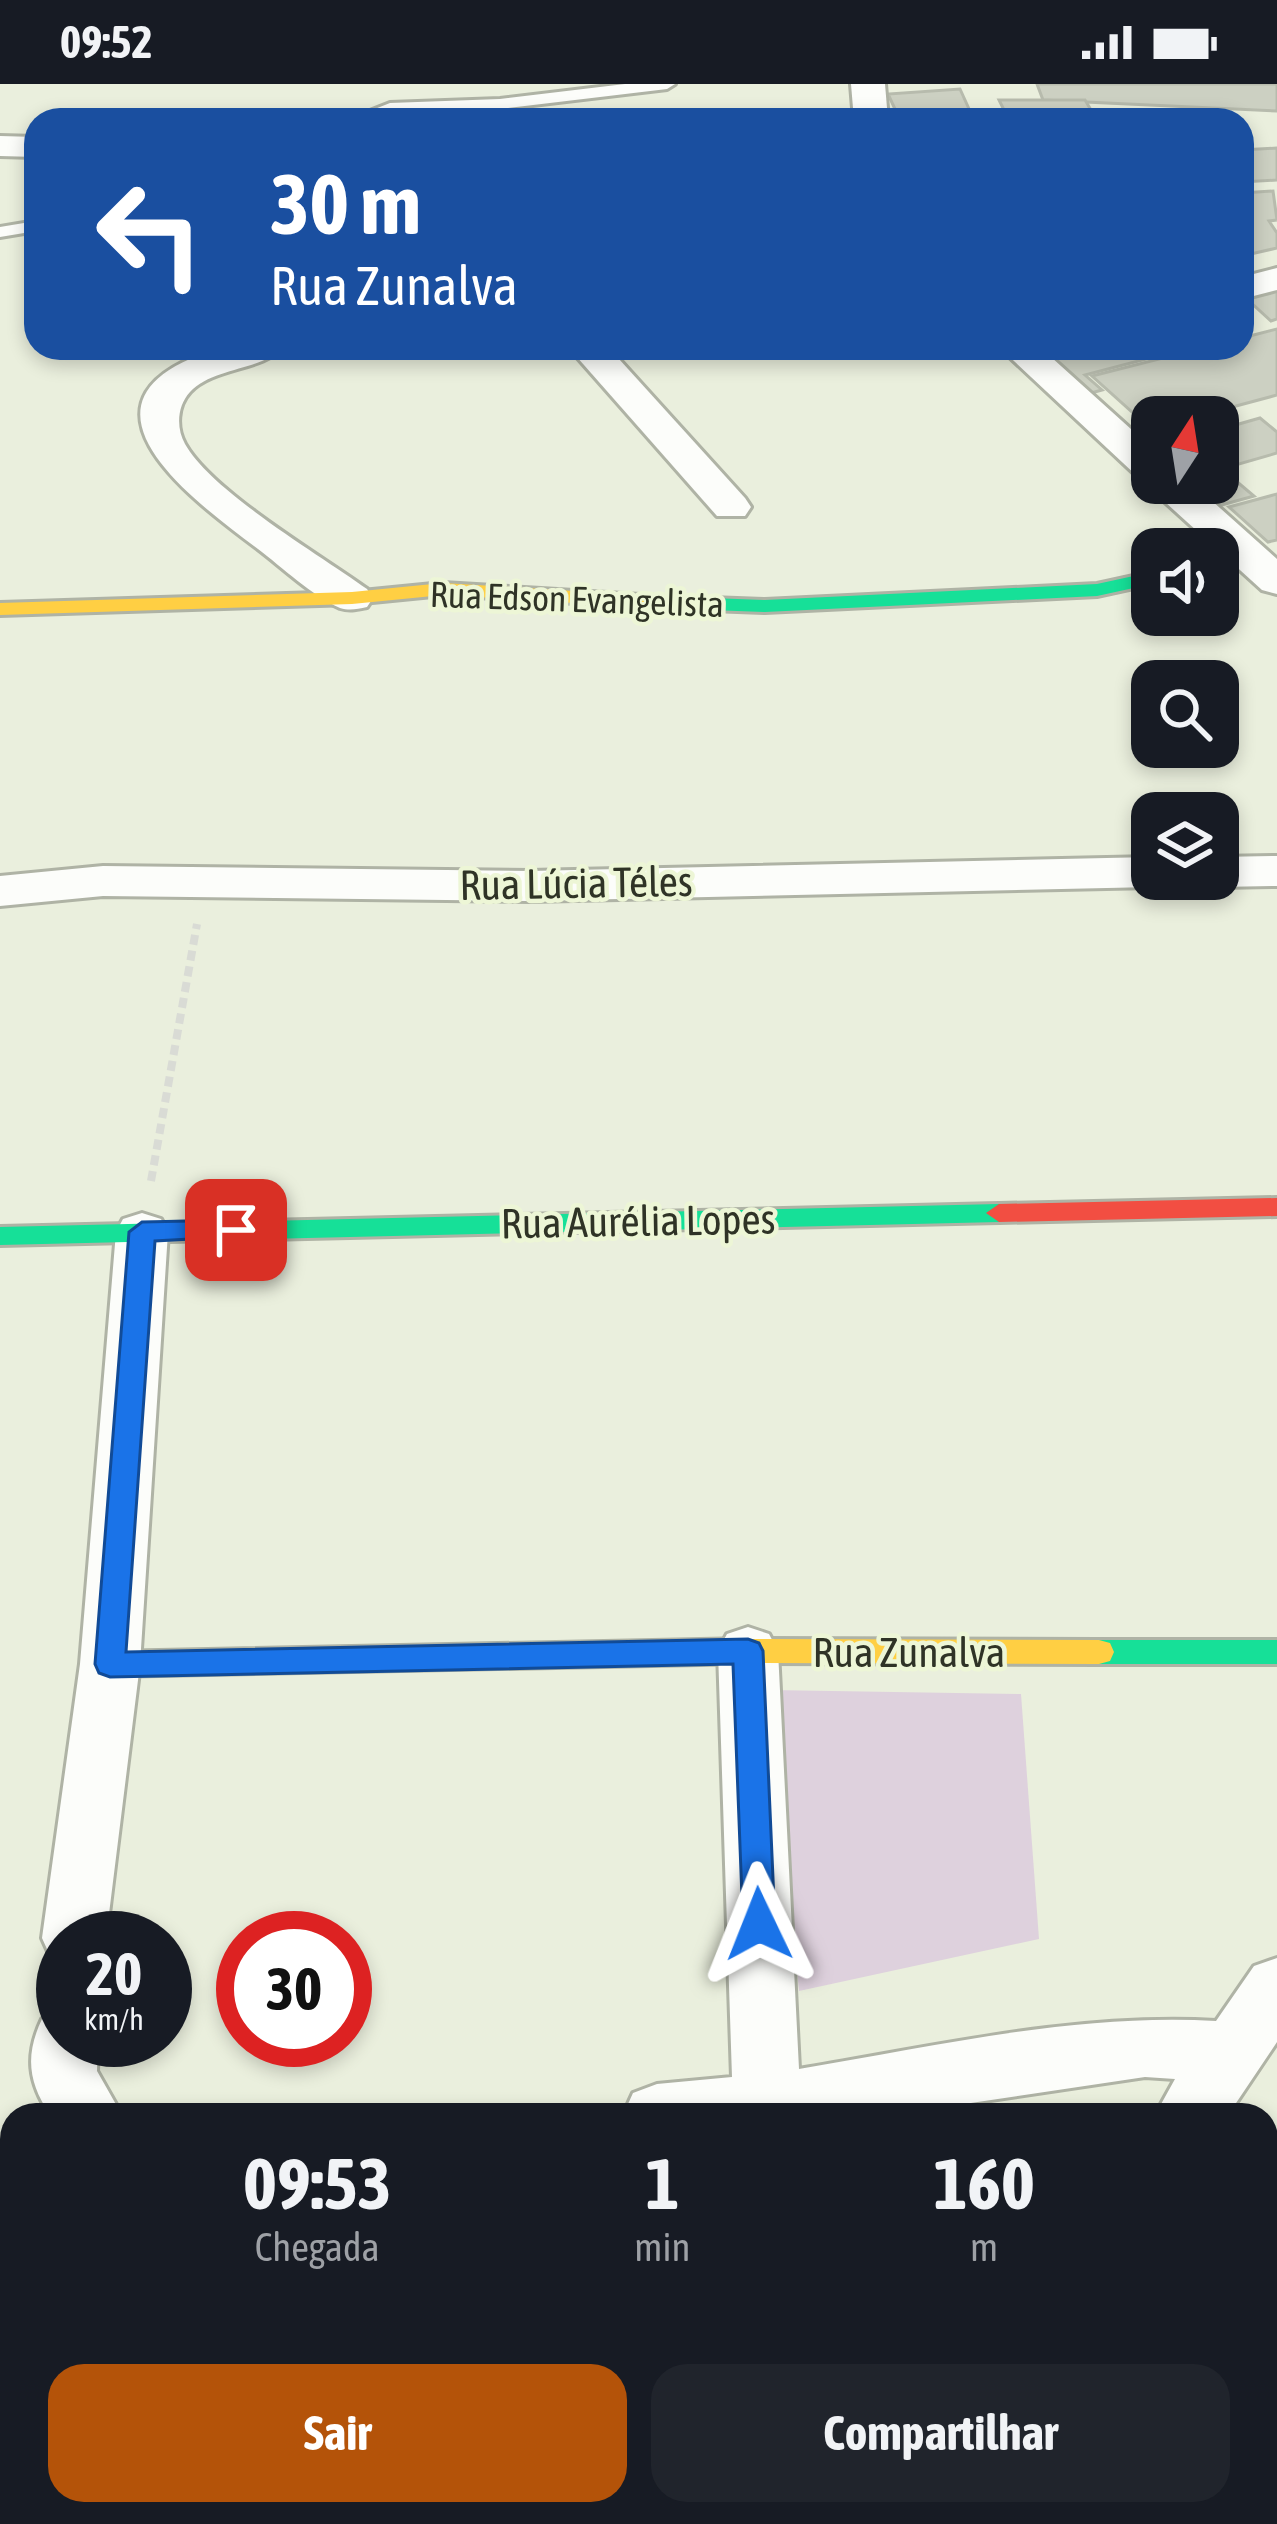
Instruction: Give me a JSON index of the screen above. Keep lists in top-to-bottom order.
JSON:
{
  "streets": {
    "street": [
      "Rua Edson Evangelista",
      "Rua Lúcia Téles",
      "Rua Aurélia Lopes",
      "Rua Zunalva"
    ]
  },
  "north": "top",
  "page": {
    "status": "09:52",
    "turn": ["30 m", "Rua Zunalva"],
    "speed": "20 km/h",
    "limit": "30",
    "eta": [
      "09:53",
      "Chegada",
      "1",
      "min",
      "160",
      "m"
    ],
    "buttons": ["Sair", "Compartilhar"]
  }
}
